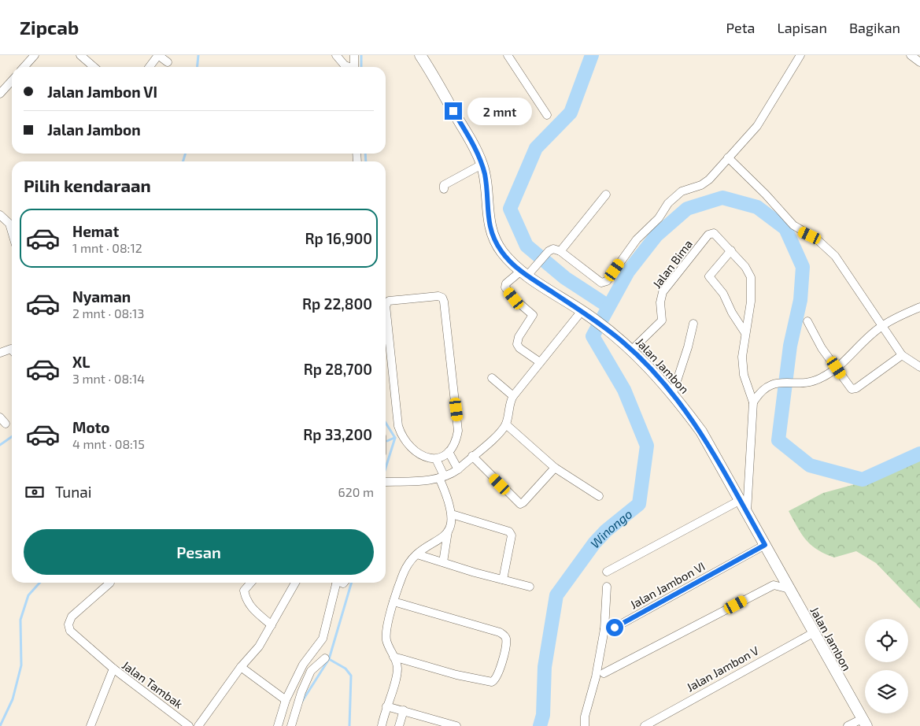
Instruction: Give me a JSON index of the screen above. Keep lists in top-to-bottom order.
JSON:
{
  "streets": {
    "main road": ["Jalan Jambon"],
    "street": [
      "Jalan Bima",
      "Jalan Jambon VI",
      "Jalan Jambon V",
      "Jalan Tambak"
    ]
  },
  "crossings": [
    ["Jalan Bima", "Jalan Jambon"],
    ["Jalan Jambon", "Jalan Jambon VI"],
    ["Jalan Jambon", "Jalan Jambon V"]
  ],
  "water": ["Winongo"],
  "page": {
    "header": "Zipcab",
    "nav": ["Peta", "Lapisan", "Bagikan"],
    "banner": ["Jalan Jambon VI", "Jalan Jambon"],
    "bubble": "2 mnt",
    "heading": "Pilih kendaraan",
    "list": [
      {
        "name": "Hemat",
        "note": "1 mnt · 08:12",
        "value": "Rp 16,900"
      },
      {
        "name": "Nyaman",
        "note": "2 mnt · 08:13",
        "value": "Rp 22,800"
      },
      {
        "name": "XL",
        "note": "3 mnt · 08:14",
        "value": "Rp 28,700"
      },
      {
        "name": "Moto",
        "note": "4 mnt · 08:15",
        "value": "Rp 33,200"
      }
    ],
    "pay": ["Tunai", "620 m"],
    "buttons": "Pesan"
  }
}
